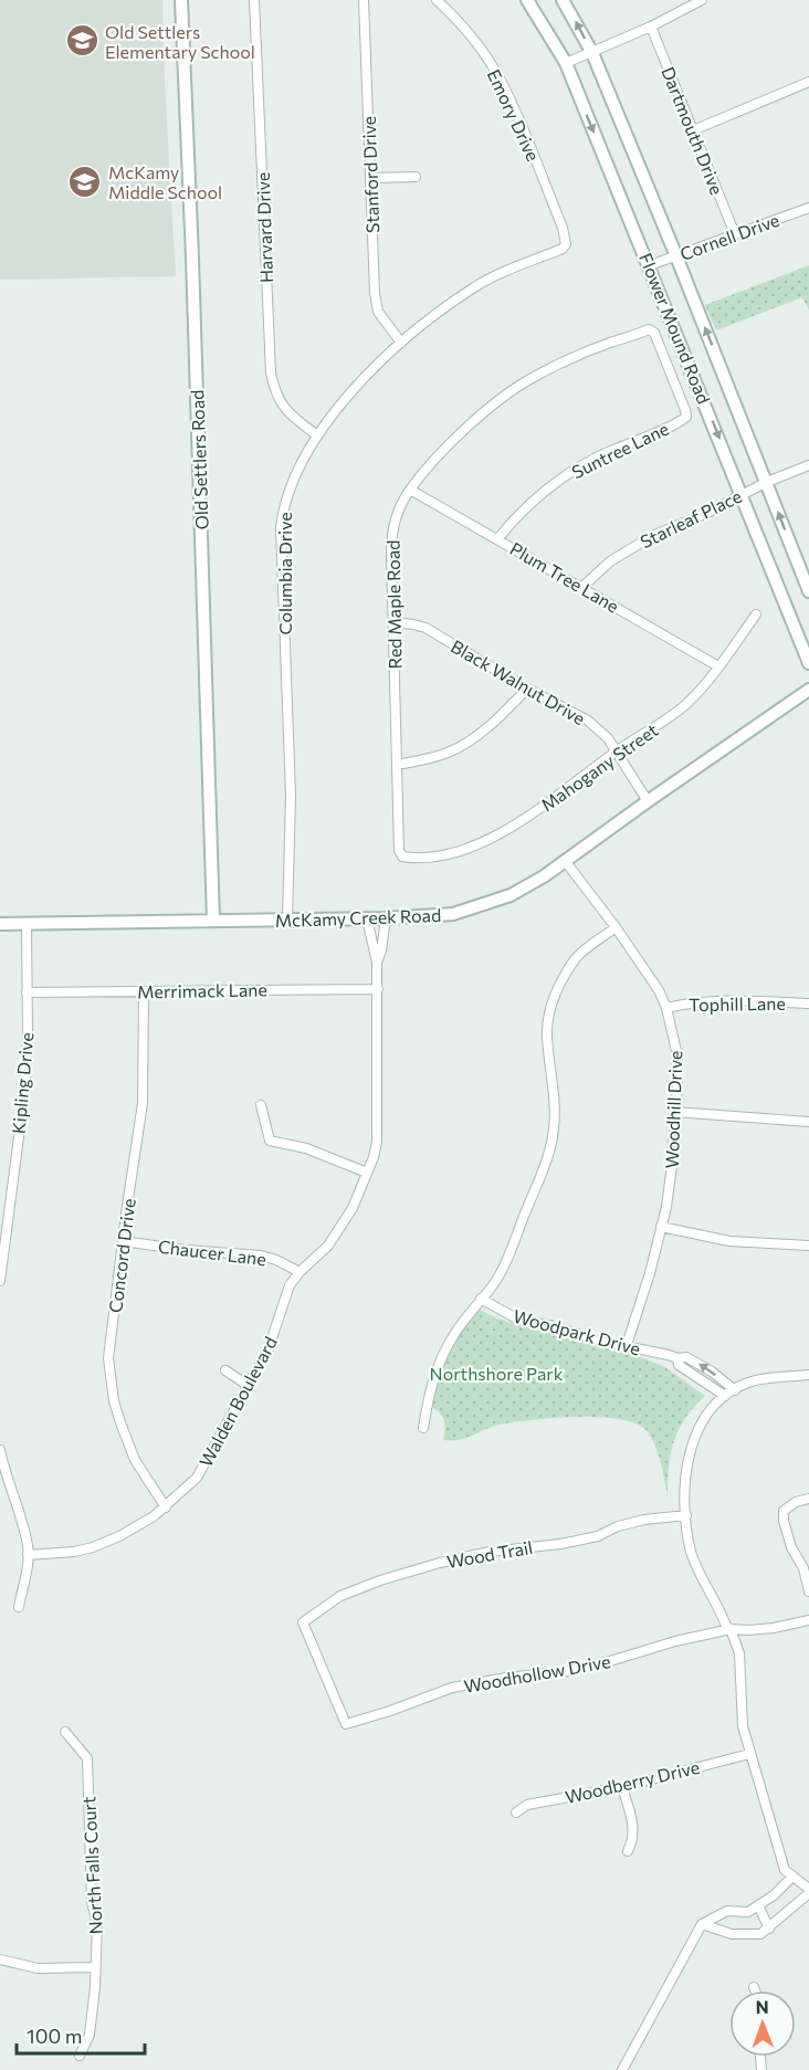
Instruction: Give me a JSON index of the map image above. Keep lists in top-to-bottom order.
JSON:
{
  "streets": {
    "street": [
      "Emory Drive",
      "Dartmouth Drive",
      "Stanford Drive",
      "Harvard Drive",
      "Cornell Drive",
      "Flower Mound Road",
      "Suntree Lane",
      "Old Settlers Road",
      "Starleaf Place",
      "Columbia Drive",
      "Plum Tree Lane",
      "Red Maple Road",
      "Black Walnut Drive",
      "Mahogany Street",
      "McKamy Creek Road",
      "Merrimack Lane",
      "Tophill Lane",
      "Kipling Drive",
      "Woodhill Drive",
      "Chaucer Lane",
      "Concord Drive",
      "Woodpark Drive",
      "Walden Boulevard",
      "Wood Trail",
      "Woodhollow Drive",
      "Woodberry Drive",
      "North Falls Court"
    ]
  },
  "crossings": [
    ["Emory Drive", "Columbia Drive"],
    ["Dartmouth Drive", "Cornell Drive"],
    ["Stanford Drive", "Columbia Drive"],
    ["Harvard Drive", "Columbia Drive"],
    ["Cornell Drive", "Flower Mound Road"],
    ["Flower Mound Road", "Starleaf Place"],
    ["Suntree Lane", "Plum Tree Lane"],
    ["Suntree Lane", "Red Maple Road"],
    ["Old Settlers Road", "McKamy Creek Road"],
    ["Starleaf Place", "Plum Tree Lane"],
    ["Columbia Drive", "McKamy Creek Road"],
    ["Plum Tree Lane", "Red Maple Road"],
    ["Plum Tree Lane", "Mahogany Street"],
    ["Red Maple Road", "Black Walnut Drive"],
    ["Red Maple Road", "Mahogany Street"],
    ["Black Walnut Drive", "Mahogany Street"],
    ["Black Walnut Drive", "McKamy Creek Road"],
    ["McKamy Creek Road", "Kipling Drive"],
    ["McKamy Creek Road", "Woodhill Drive"],
    ["McKamy Creek Road", "Walden Boulevard"],
    ["Merrimack Lane", "Kipling Drive"],
    ["Merrimack Lane", "Concord Drive"],
    ["Merrimack Lane", "Walden Boulevard"],
    ["Tophill Lane", "Woodhill Drive"],
    ["Woodhill Drive", "Woodpark Drive"],
    ["Chaucer Lane", "Concord Drive"],
    ["Chaucer Lane", "Walden Boulevard"],
    ["Concord Drive", "Walden Boulevard"],
    ["Wood Trail", "Woodhollow Drive"]
  ],
  "parks": ["Northshore Park"],
  "places": {
    "school or university": ["Old Settlers Elementary School", "McKamy Middle School"]
  },
  "scale_bar": "100 m",
  "north": "top"
}
